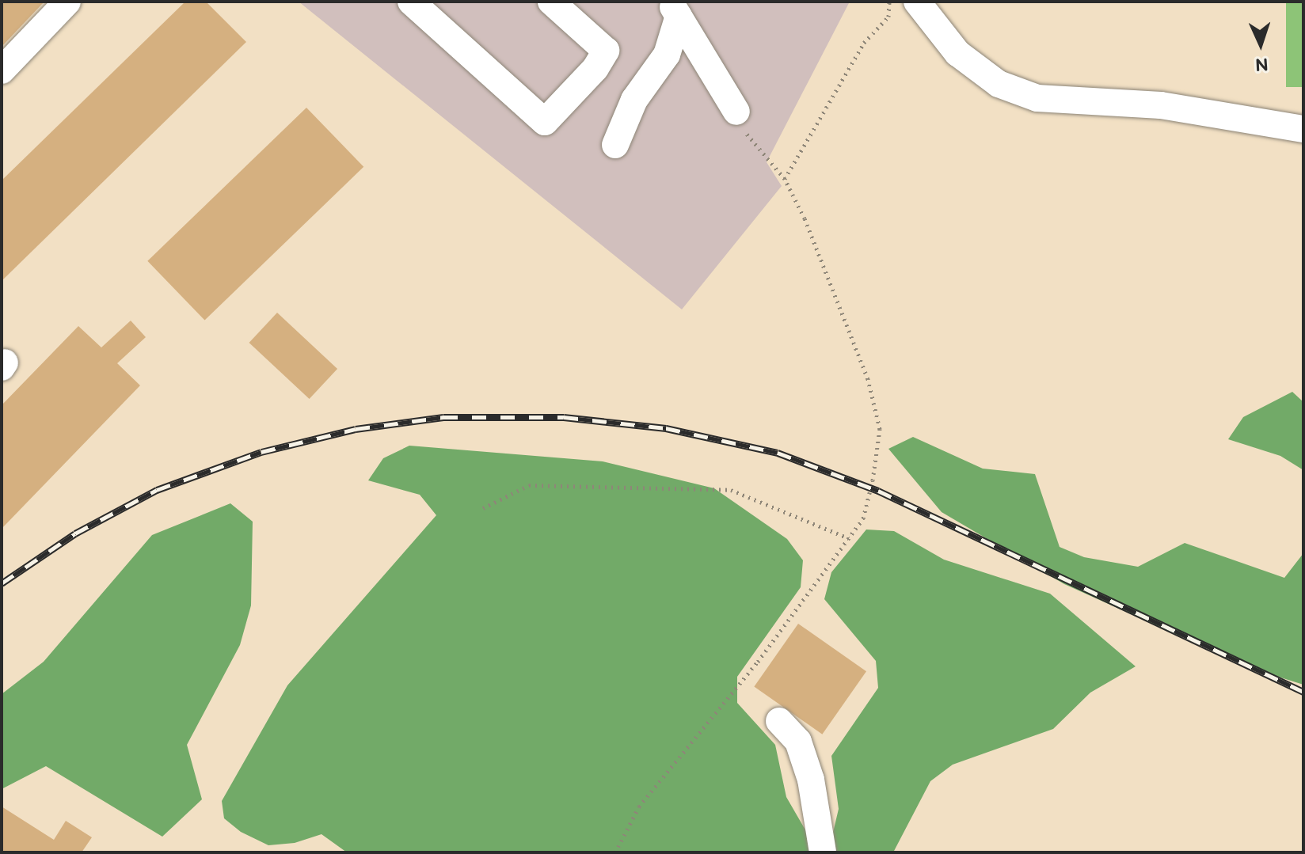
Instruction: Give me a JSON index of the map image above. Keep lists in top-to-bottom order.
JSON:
{
  "north": "bottom"
}
